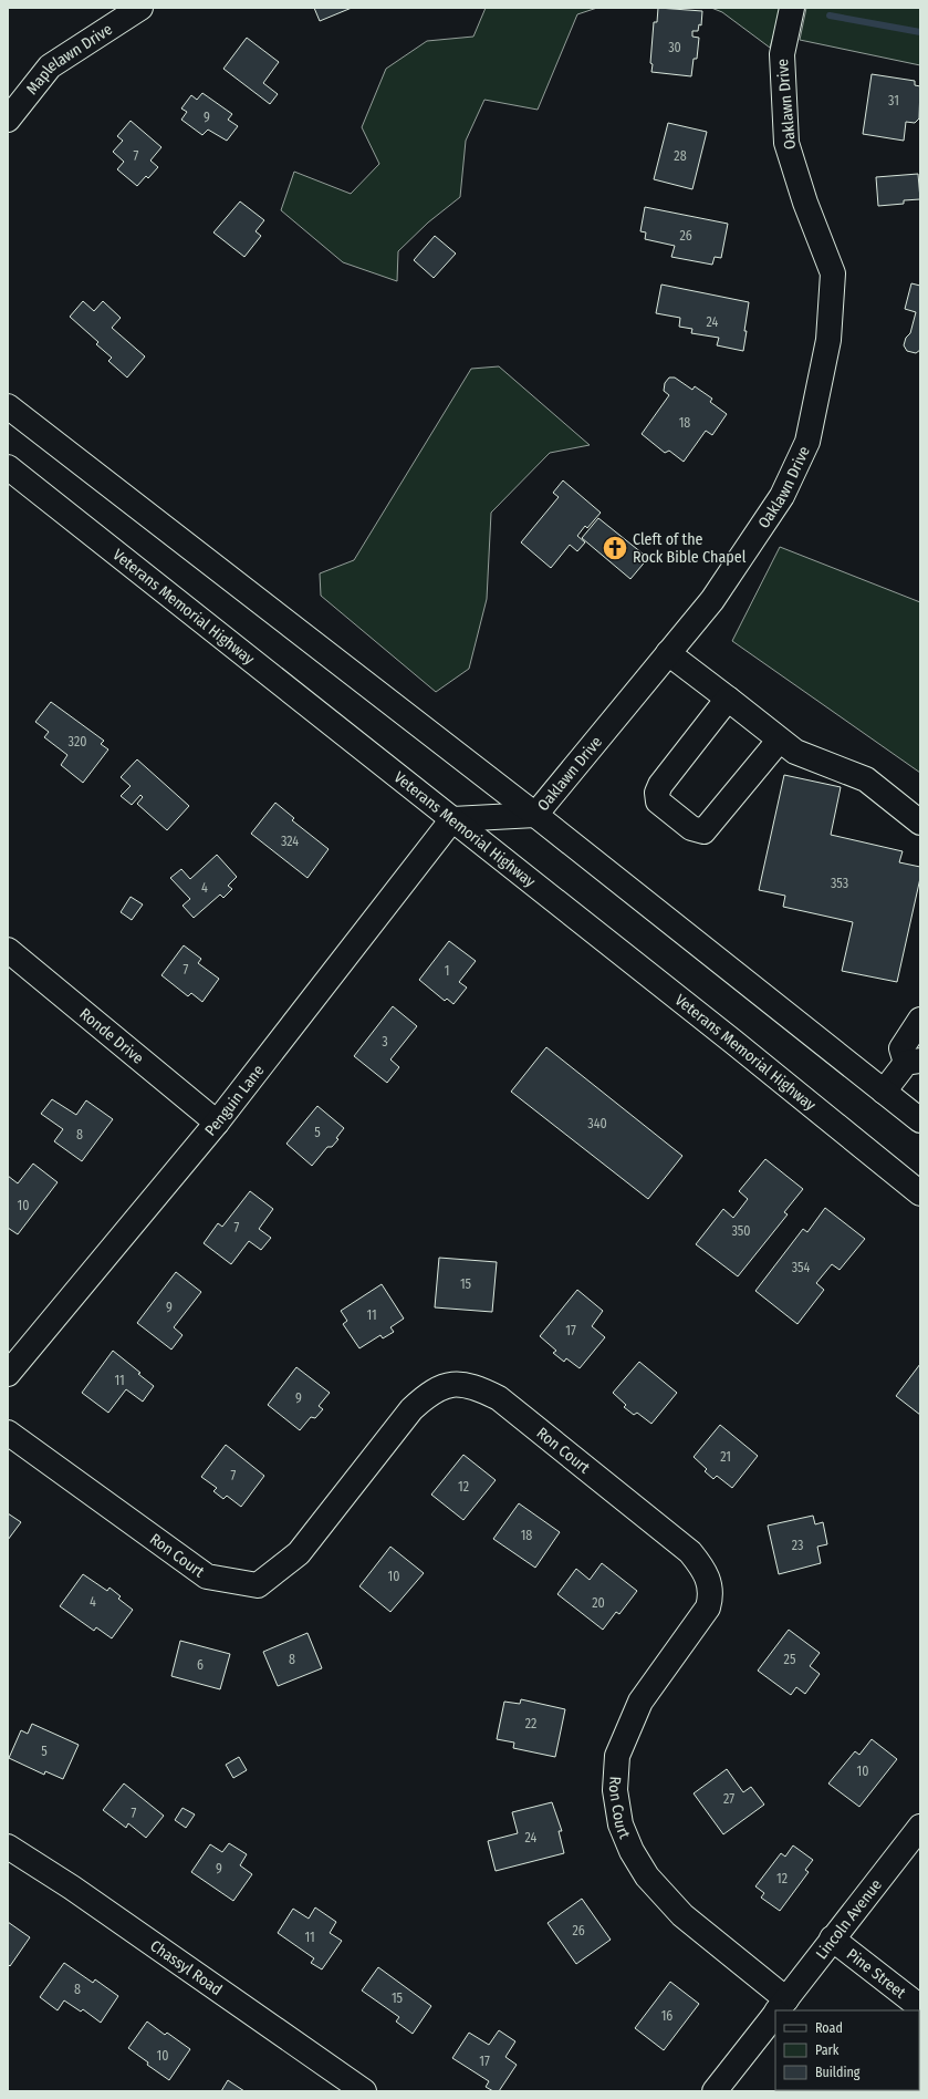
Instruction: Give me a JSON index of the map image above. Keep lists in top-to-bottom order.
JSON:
{
  "streets": {
    "street": [
      "Maplelawn Drive",
      "Oaklawn Drive",
      "Veterans Memorial Highway",
      "Ronde Drive",
      "Penguin Lane",
      "Ron Court",
      "Lincoln Avenue",
      "Chassyl Road",
      "Pine Street"
    ]
  },
  "crossings": [
    ["Oaklawn Drive", "Veterans Memorial Highway"],
    ["Oaklawn Drive", "Penguin Lane"],
    ["Veterans Memorial Highway", "Penguin Lane"],
    ["Ronde Drive", "Penguin Lane"],
    ["Ron Court", "Lincoln Avenue"],
    ["Lincoln Avenue", "Pine Street"]
  ],
  "places": {
    "church": ["Cleft of the Rock Bible Chapel"]
  },
  "house_numbers": [
    "30",
    "31",
    "9",
    "7",
    "28",
    "26",
    "24",
    "18",
    "320",
    "324",
    "353",
    "4",
    "7",
    "1",
    "3",
    "340",
    "5",
    "8",
    "10",
    "7",
    "350",
    "354",
    "15",
    "9",
    "11",
    "17",
    "11",
    "9",
    "21",
    "7",
    "12",
    "18",
    "23",
    "10",
    "4",
    "20",
    "8",
    "25",
    "6",
    "22",
    "5",
    "10",
    "27",
    "7",
    "24",
    "9",
    "12",
    "26",
    "11",
    "8",
    "15",
    "16",
    "10",
    "17"
  ],
  "legend": ["Road", "Park", "Building"]
}
